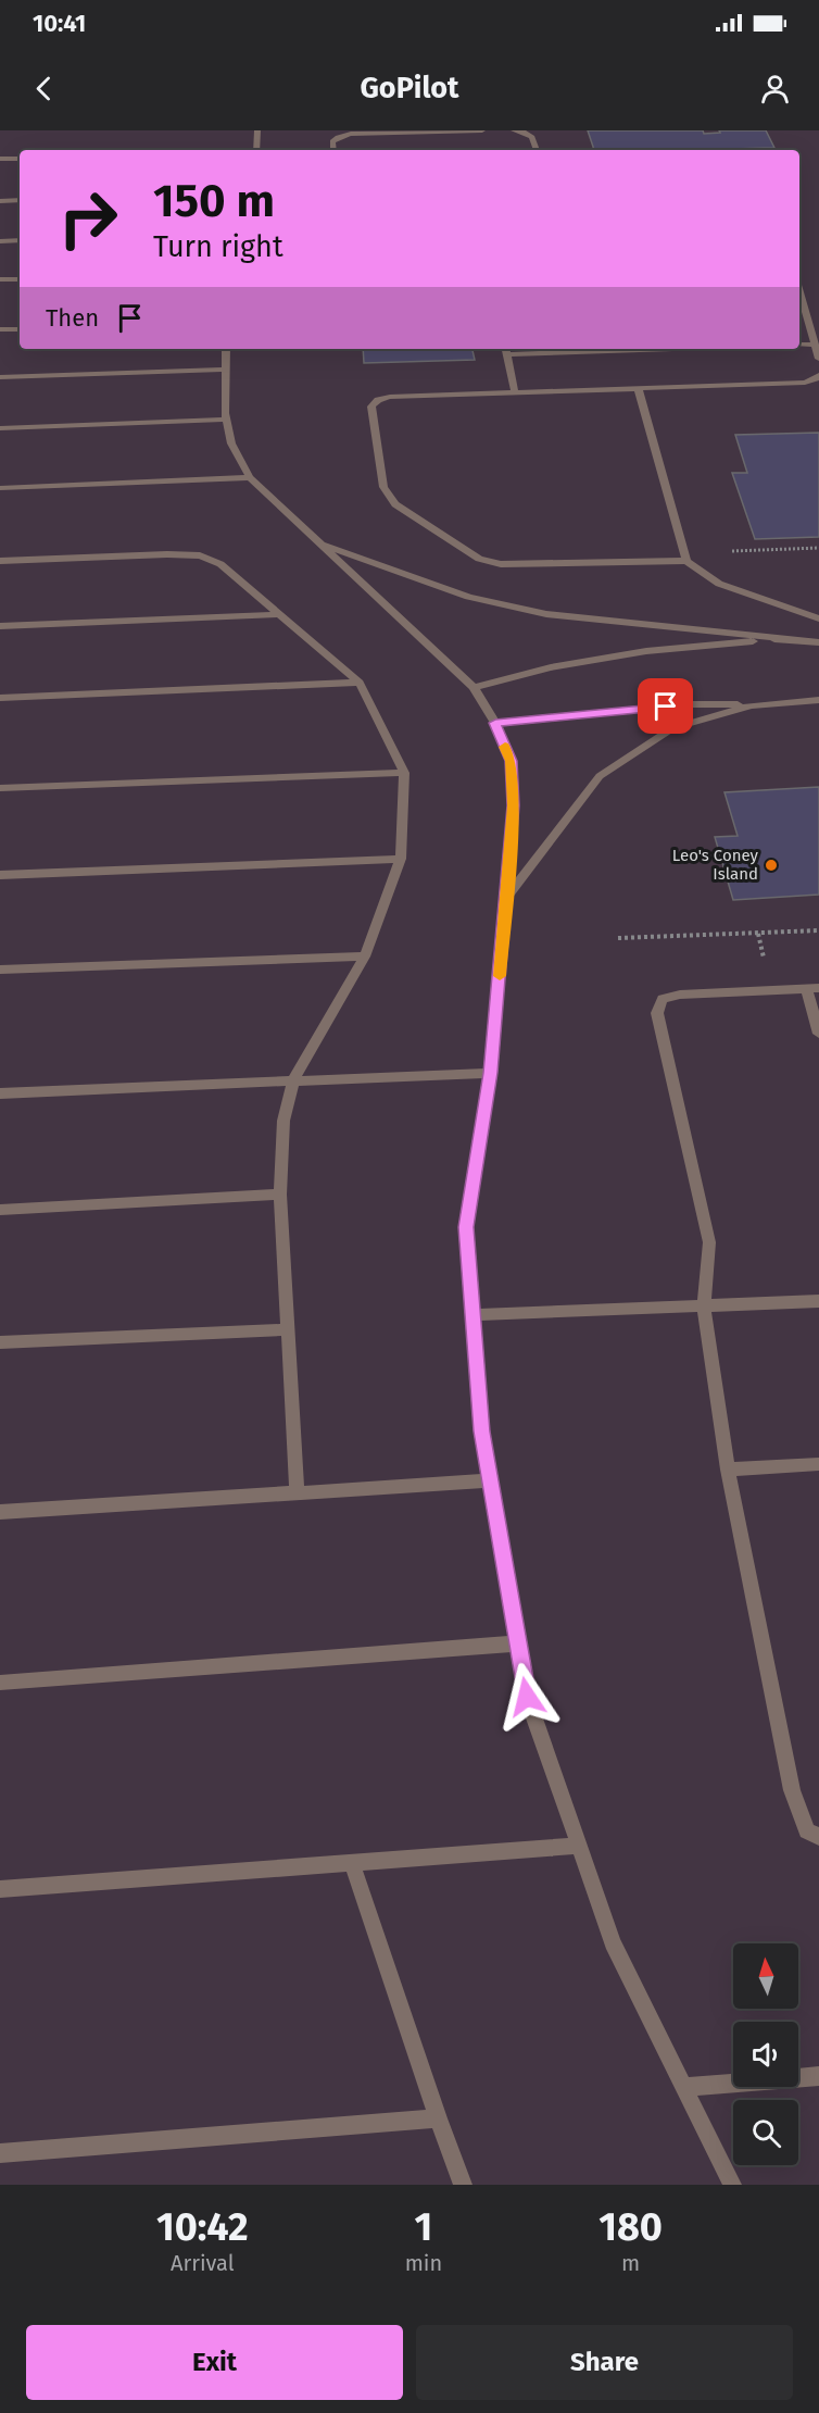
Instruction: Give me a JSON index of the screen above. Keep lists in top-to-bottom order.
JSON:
{
  "places": ["Leo's Coney Island"],
  "north": "top",
  "page": {
    "status": "10:41",
    "header": "GoPilot",
    "turn": ["150 m", "Turn right"],
    "then": "Then",
    "eta": [
      "10:42",
      "Arrival",
      "1",
      "min",
      "180",
      "m"
    ],
    "buttons": ["Exit", "Share"]
  }
}
